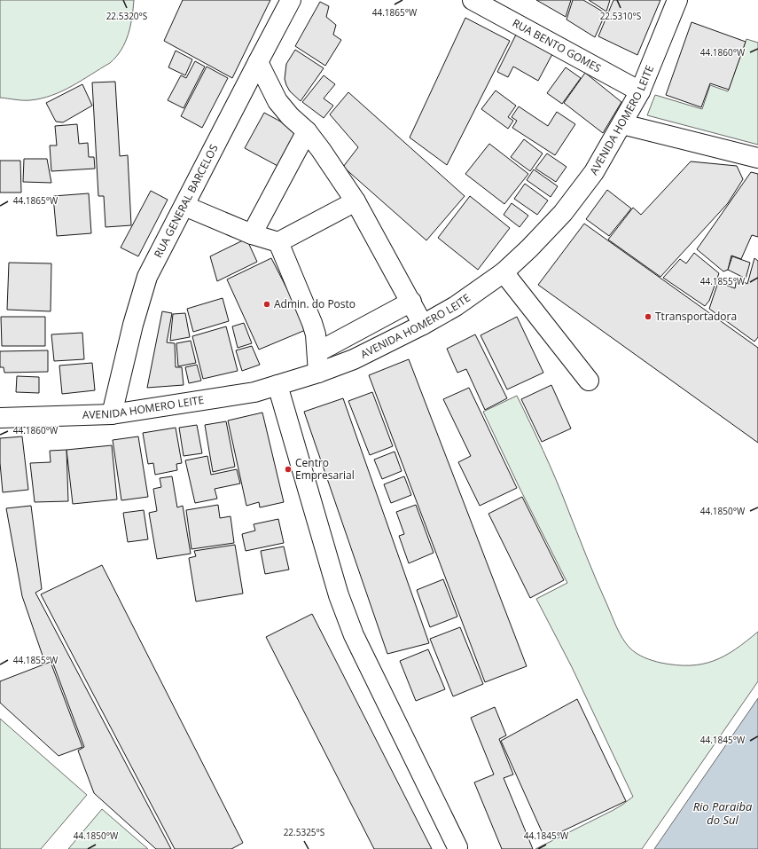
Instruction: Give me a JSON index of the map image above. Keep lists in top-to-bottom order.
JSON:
{
  "streets": {
    "street": ["RUA BENTO GOMES", "AVENIDA HOMERO LEITE", "RUA GENERAL BARCELOS"]
  },
  "crossings": [
    ["RUA BENTO GOMES", "AVENIDA HOMERO LEITE"],
    ["AVENIDA HOMERO LEITE", "RUA GENERAL BARCELOS"]
  ],
  "water": ["Rio Paraiba do Sul"],
  "places": ["Admin. do Posto", "Ttransportadora", "Centro Empresarial"],
  "coordinates": [
    "44.1865°W",
    "22.5320°S",
    "22.5310°S",
    "44.1860°W",
    "44.1855°W",
    "44.1850°W",
    "44.1845°W",
    "22.5325°S"
  ]
}
